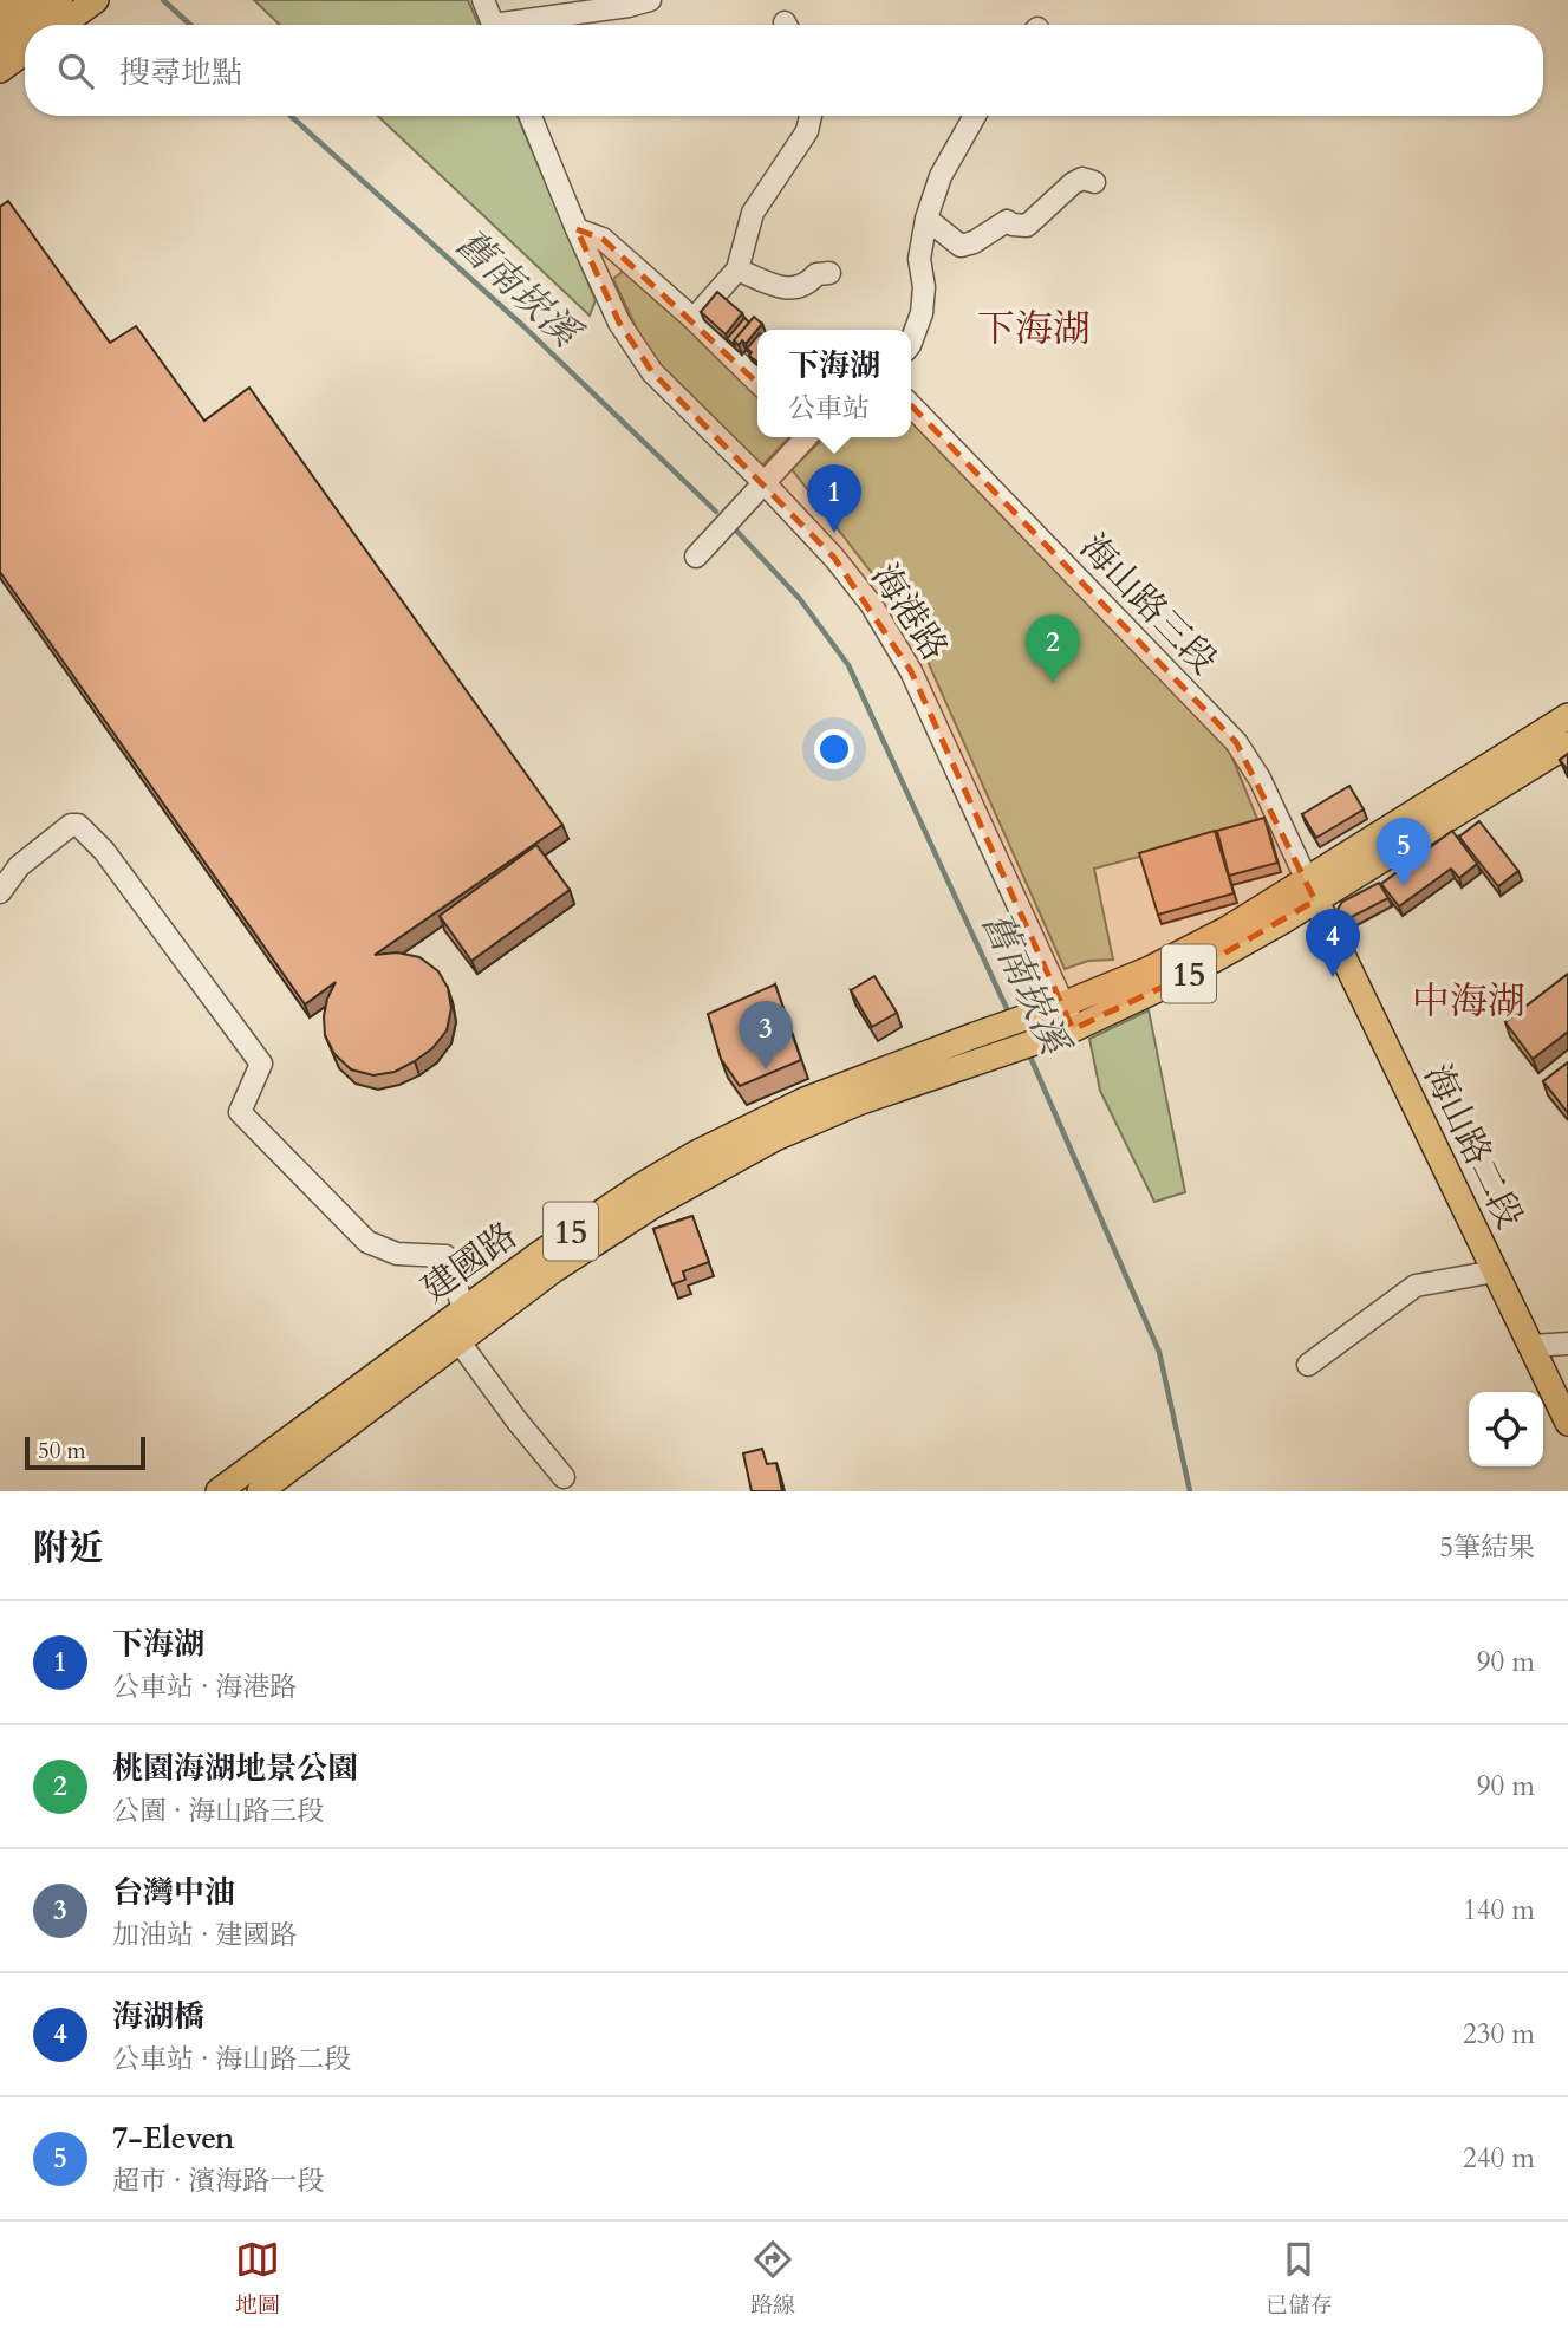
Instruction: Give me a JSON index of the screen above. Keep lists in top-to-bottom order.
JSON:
{
  "streets": {
    "main road": ["15", "海山路二段", "建國路"],
    "street": ["海山路三段", "海港路"]
  },
  "crossings": [
    ["海山路三段", "15"],
    ["海山路三段", "海山路二段"],
    ["海港路", "15"],
    ["海港路", "建國路"],
    ["15", "海山路二段"],
    ["15", "建國路"]
  ],
  "districts": ["下海湖", "中海湖"],
  "water": ["舊南崁溪"],
  "scale_bar": "50 m",
  "page": {
    "search": "搜尋地點",
    "popup": ["下海湖", "公車站"],
    "pins": [
      "1",
      "2",
      "5",
      "4",
      "3"
    ],
    "scale": "50 m",
    "heading": ["附近", "5筆結果"],
    "list": [
      {
        "mark": "1",
        "name": "下海湖",
        "note": "公車站 · 海港路",
        "value": "90 m"
      },
      {
        "mark": "2",
        "name": "桃園海湖地景公園",
        "note": "公園 · 海山路三段",
        "value": "90 m"
      },
      {
        "mark": "3",
        "name": "台灣中油",
        "note": "加油站 · 建國路",
        "value": "140 m"
      },
      {
        "mark": "4",
        "name": "海湖橋",
        "note": "公車站 · 海山路二段",
        "value": "230 m"
      },
      {
        "mark": "5",
        "name": "7-Eleven",
        "note": "超市 · 濱海路一段",
        "value": "240 m"
      }
    ],
    "nav": ["地圖", "路線", "已儲存"]
  }
}
